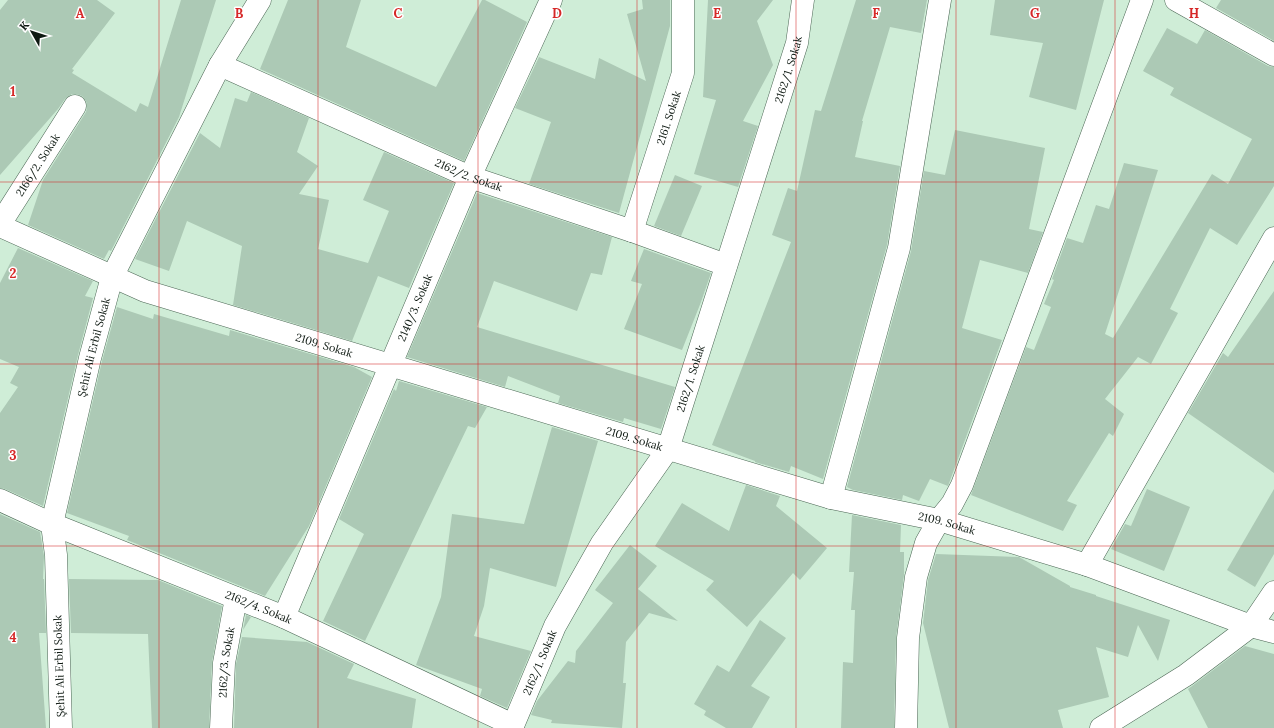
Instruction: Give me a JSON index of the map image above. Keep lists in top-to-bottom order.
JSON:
{
  "streets": {
    "street": [
      "2162/1. Sokak",
      "2161. Sokak",
      "2166/2. Sokak",
      "2162/2. Sokak",
      "2140/3. Sokak",
      "2109. Sokak",
      "Şehit Ali Erbil Sokak",
      "2162/4. Sokak",
      "2162/3. Sokak"
    ]
  },
  "crossings": [
    ["2162/1. Sokak", "2162/2. Sokak"],
    ["2162/1. Sokak", "2109. Sokak"],
    ["2162/1. Sokak", "2162/4. Sokak"],
    ["2161. Sokak", "2162/2. Sokak"],
    ["2166/2. Sokak", "2109. Sokak"],
    ["2162/2. Sokak", "2140/3. Sokak"],
    ["2162/2. Sokak", "Şehit Ali Erbil Sokak"],
    ["2140/3. Sokak", "2109. Sokak"],
    ["2140/3. Sokak", "2162/4. Sokak"],
    ["2109. Sokak", "Şehit Ali Erbil Sokak"],
    ["Şehit Ali Erbil Sokak", "2162/4. Sokak"],
    ["2162/4. Sokak", "2162/3. Sokak"]
  ],
  "north": "top left",
  "grid": {
    "columns": [
      "A",
      "B",
      "C",
      "D",
      "E",
      "F",
      "G",
      "H"
    ],
    "rows": [
      "1",
      "2",
      "3",
      "4"
    ]
  }
}
